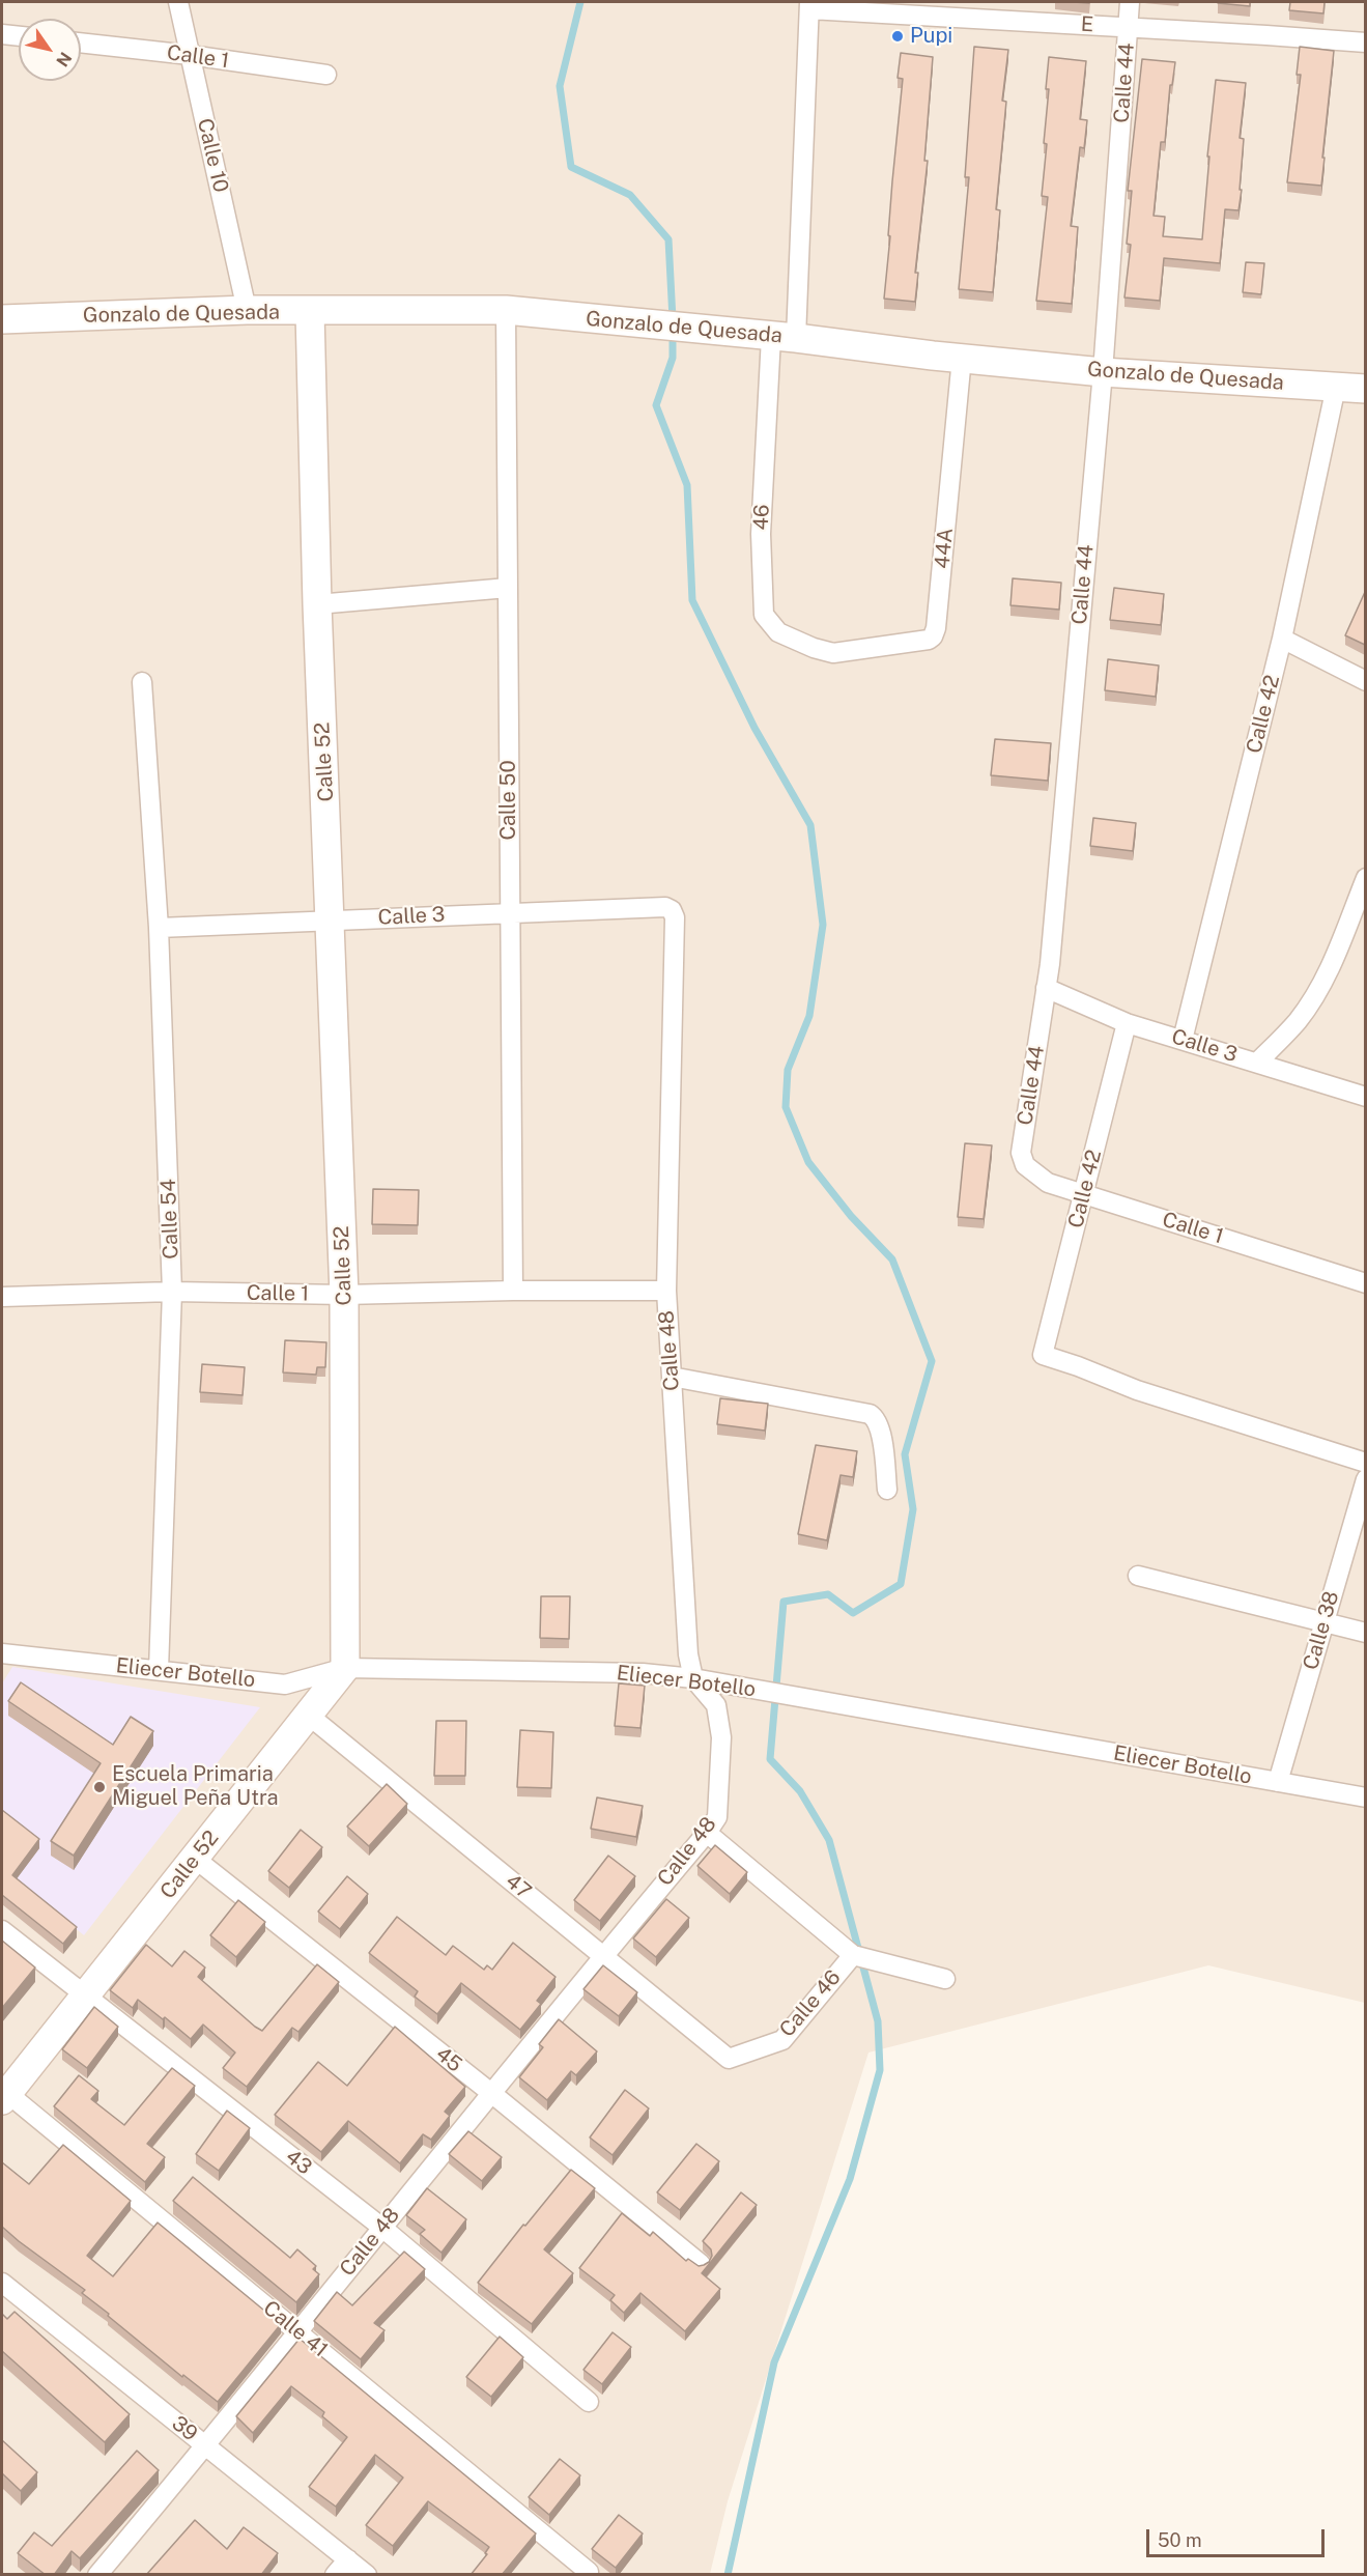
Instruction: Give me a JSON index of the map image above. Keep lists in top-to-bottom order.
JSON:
{
  "streets": {
    "street": [
      "E",
      "Calle 1",
      "Calle 44",
      "Calle 10",
      "Gonzalo de Quesada",
      "46",
      "44A",
      "Calle 42",
      "Calle 52",
      "Calle 50",
      "Calle 3",
      "Calle 54",
      "Calle 48",
      "Calle 38",
      "Eliecer Botello",
      "47",
      "Calle 46",
      "45",
      "43",
      "Calle 41",
      "39"
    ]
  },
  "crossings": [
    ["E", "Calle 44"],
    ["E", "46"],
    ["Calle 1", "Calle 44"],
    ["Calle 1", "Calle 10"],
    ["Calle 1", "Calle 42"],
    ["Calle 1", "Calle 52"],
    ["Calle 1", "Calle 50"],
    ["Calle 1", "Calle 54"],
    ["Calle 1", "Calle 48"],
    ["Calle 44", "Gonzalo de Quesada"],
    ["Calle 44", "Calle 3"],
    ["Calle 10", "Gonzalo de Quesada"],
    ["Gonzalo de Quesada", "46"],
    ["Gonzalo de Quesada", "44A"],
    ["Gonzalo de Quesada", "Calle 42"],
    ["Gonzalo de Quesada", "Calle 52"],
    ["Gonzalo de Quesada", "Calle 50"],
    ["46", "44A"],
    ["Calle 42", "Calle 3"],
    ["Calle 52", "Calle 3"],
    ["Calle 52", "Eliecer Botello"],
    ["Calle 52", "47"],
    ["Calle 52", "45"],
    ["Calle 52", "43"],
    ["Calle 52", "Calle 41"],
    ["Calle 50", "Calle 3"],
    ["Calle 3", "Calle 54"],
    ["Calle 3", "Calle 48"],
    ["Calle 54", "Eliecer Botello"],
    ["Calle 48", "Eliecer Botello"],
    ["Calle 48", "47"],
    ["Calle 48", "45"],
    ["Calle 48", "43"],
    ["Calle 48", "Calle 41"],
    ["Calle 48", "39"],
    ["Calle 38", "Eliecer Botello"],
    ["47", "Calle 46"]
  ],
  "places": ["Pupi", "Escuela Primaria Miguel Peña Utra"],
  "scale_bar": "50 m",
  "north": "bottom right"
}
